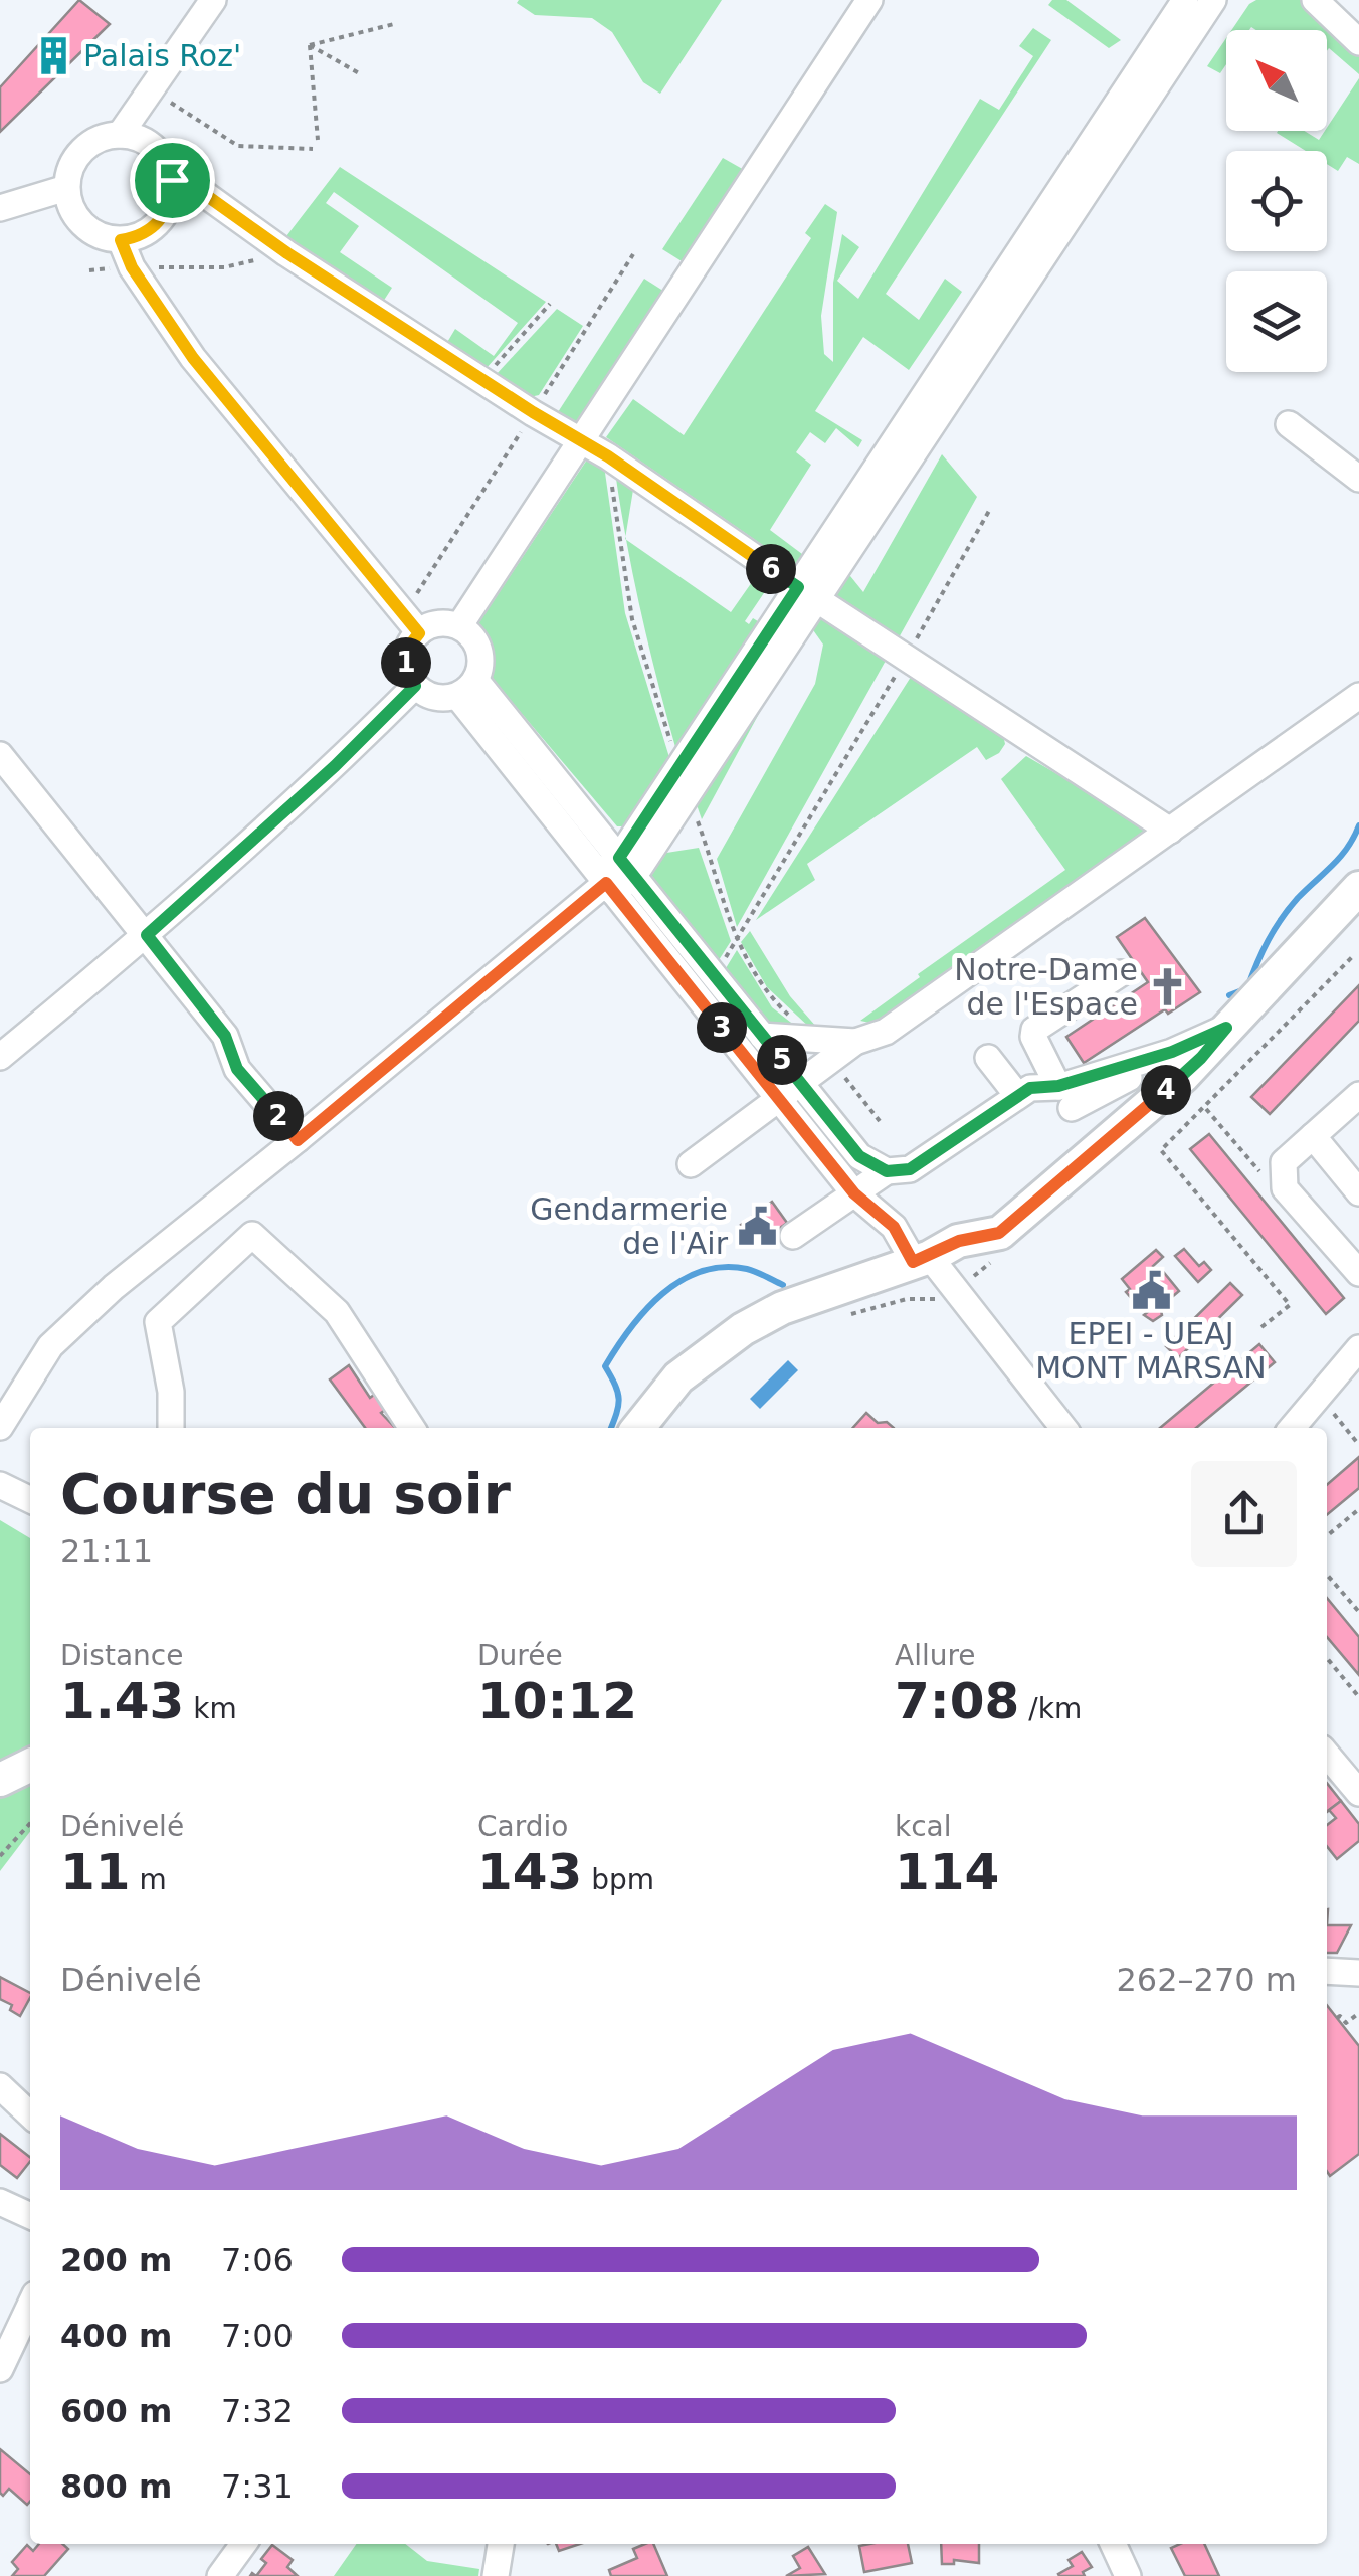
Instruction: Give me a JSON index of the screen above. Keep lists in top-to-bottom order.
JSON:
{
  "places": {
    "building": ["Palais Roz'"],
    "church": ["Notre-Dame de l'Espace"],
    "public building": ["Gendarmerie de l'Air", "EPEI - UEAJ MONT MARSAN"]
  },
  "north": "top left",
  "page": {
    "pins": [
      "6",
      "1",
      "3",
      "5",
      "4",
      "2"
    ],
    "heading": ["Course du soir", "21:11"],
    "stats": [
      ["Distance", "1.43 km"],
      ["Durée", "10:12"],
      ["Allure", "7:08 /km"],
      ["Dénivelé", "11 m"],
      ["Cardio", "143 bpm"],
      ["kcal", "114"]
    ],
    "chart": ["Dénivelé", "262–270 m"],
    "list": [
      {
        "name": "200 m",
        "note": "7:06"
      },
      {
        "name": "400 m",
        "note": "7:00"
      },
      {
        "name": "600 m",
        "note": "7:32"
      },
      {
        "name": "800 m",
        "note": "7:31"
      }
    ]
  }
}
